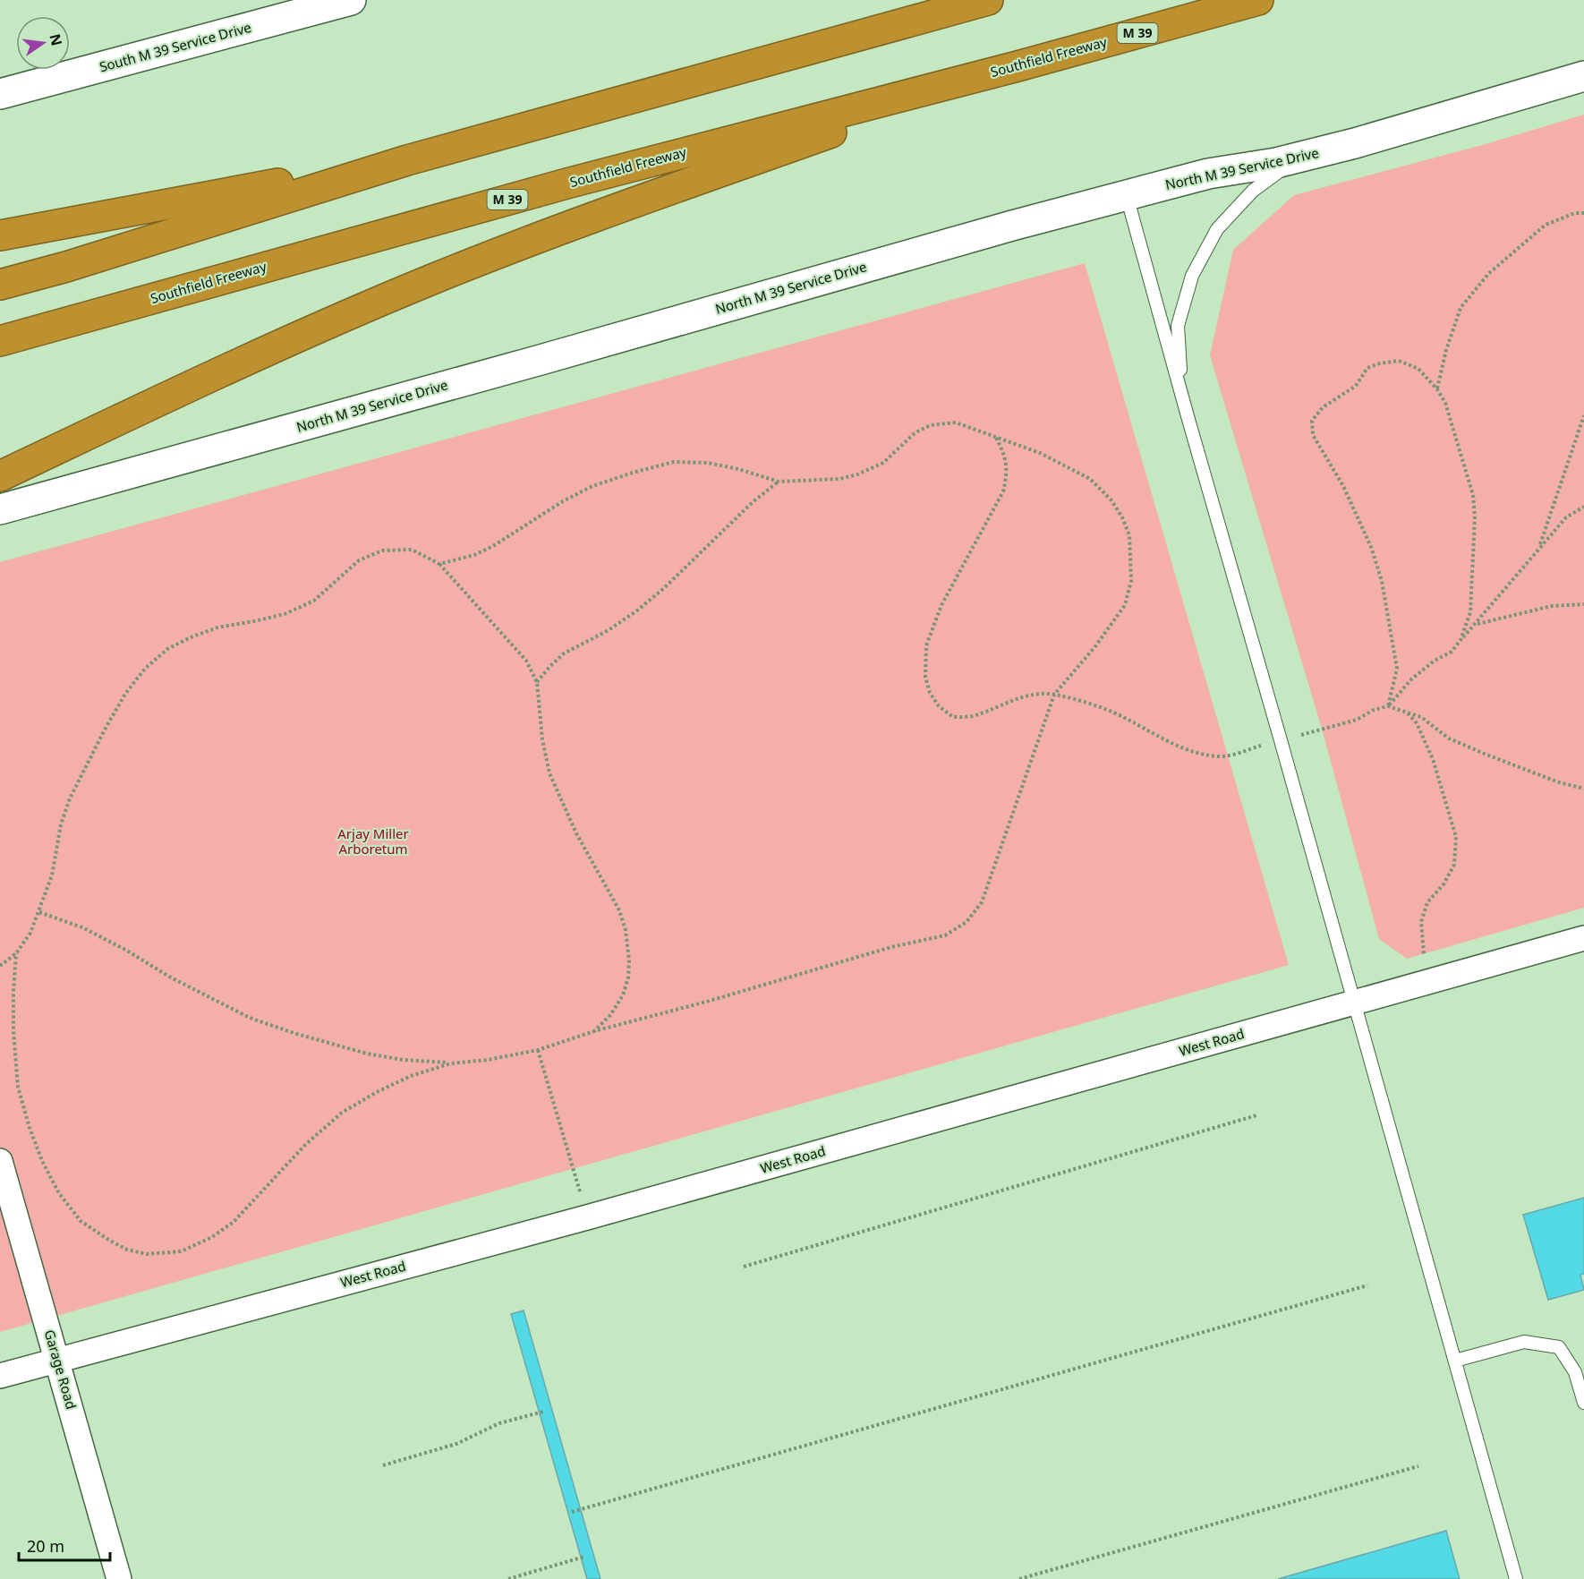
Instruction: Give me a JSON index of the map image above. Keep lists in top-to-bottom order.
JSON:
{
  "streets": {
    "highway": ["M 39", "Southfield Freeway"],
    "main road": ["South M 39 Service Drive", "North M 39 Service Drive"],
    "street": ["West Road", "Garage Road"]
  },
  "crossings": [
    ["West Road", "Garage Road"]
  ],
  "parks": ["Arjay Miller Arboretum"],
  "scale_bar": "20 m",
  "north": "right"
}
